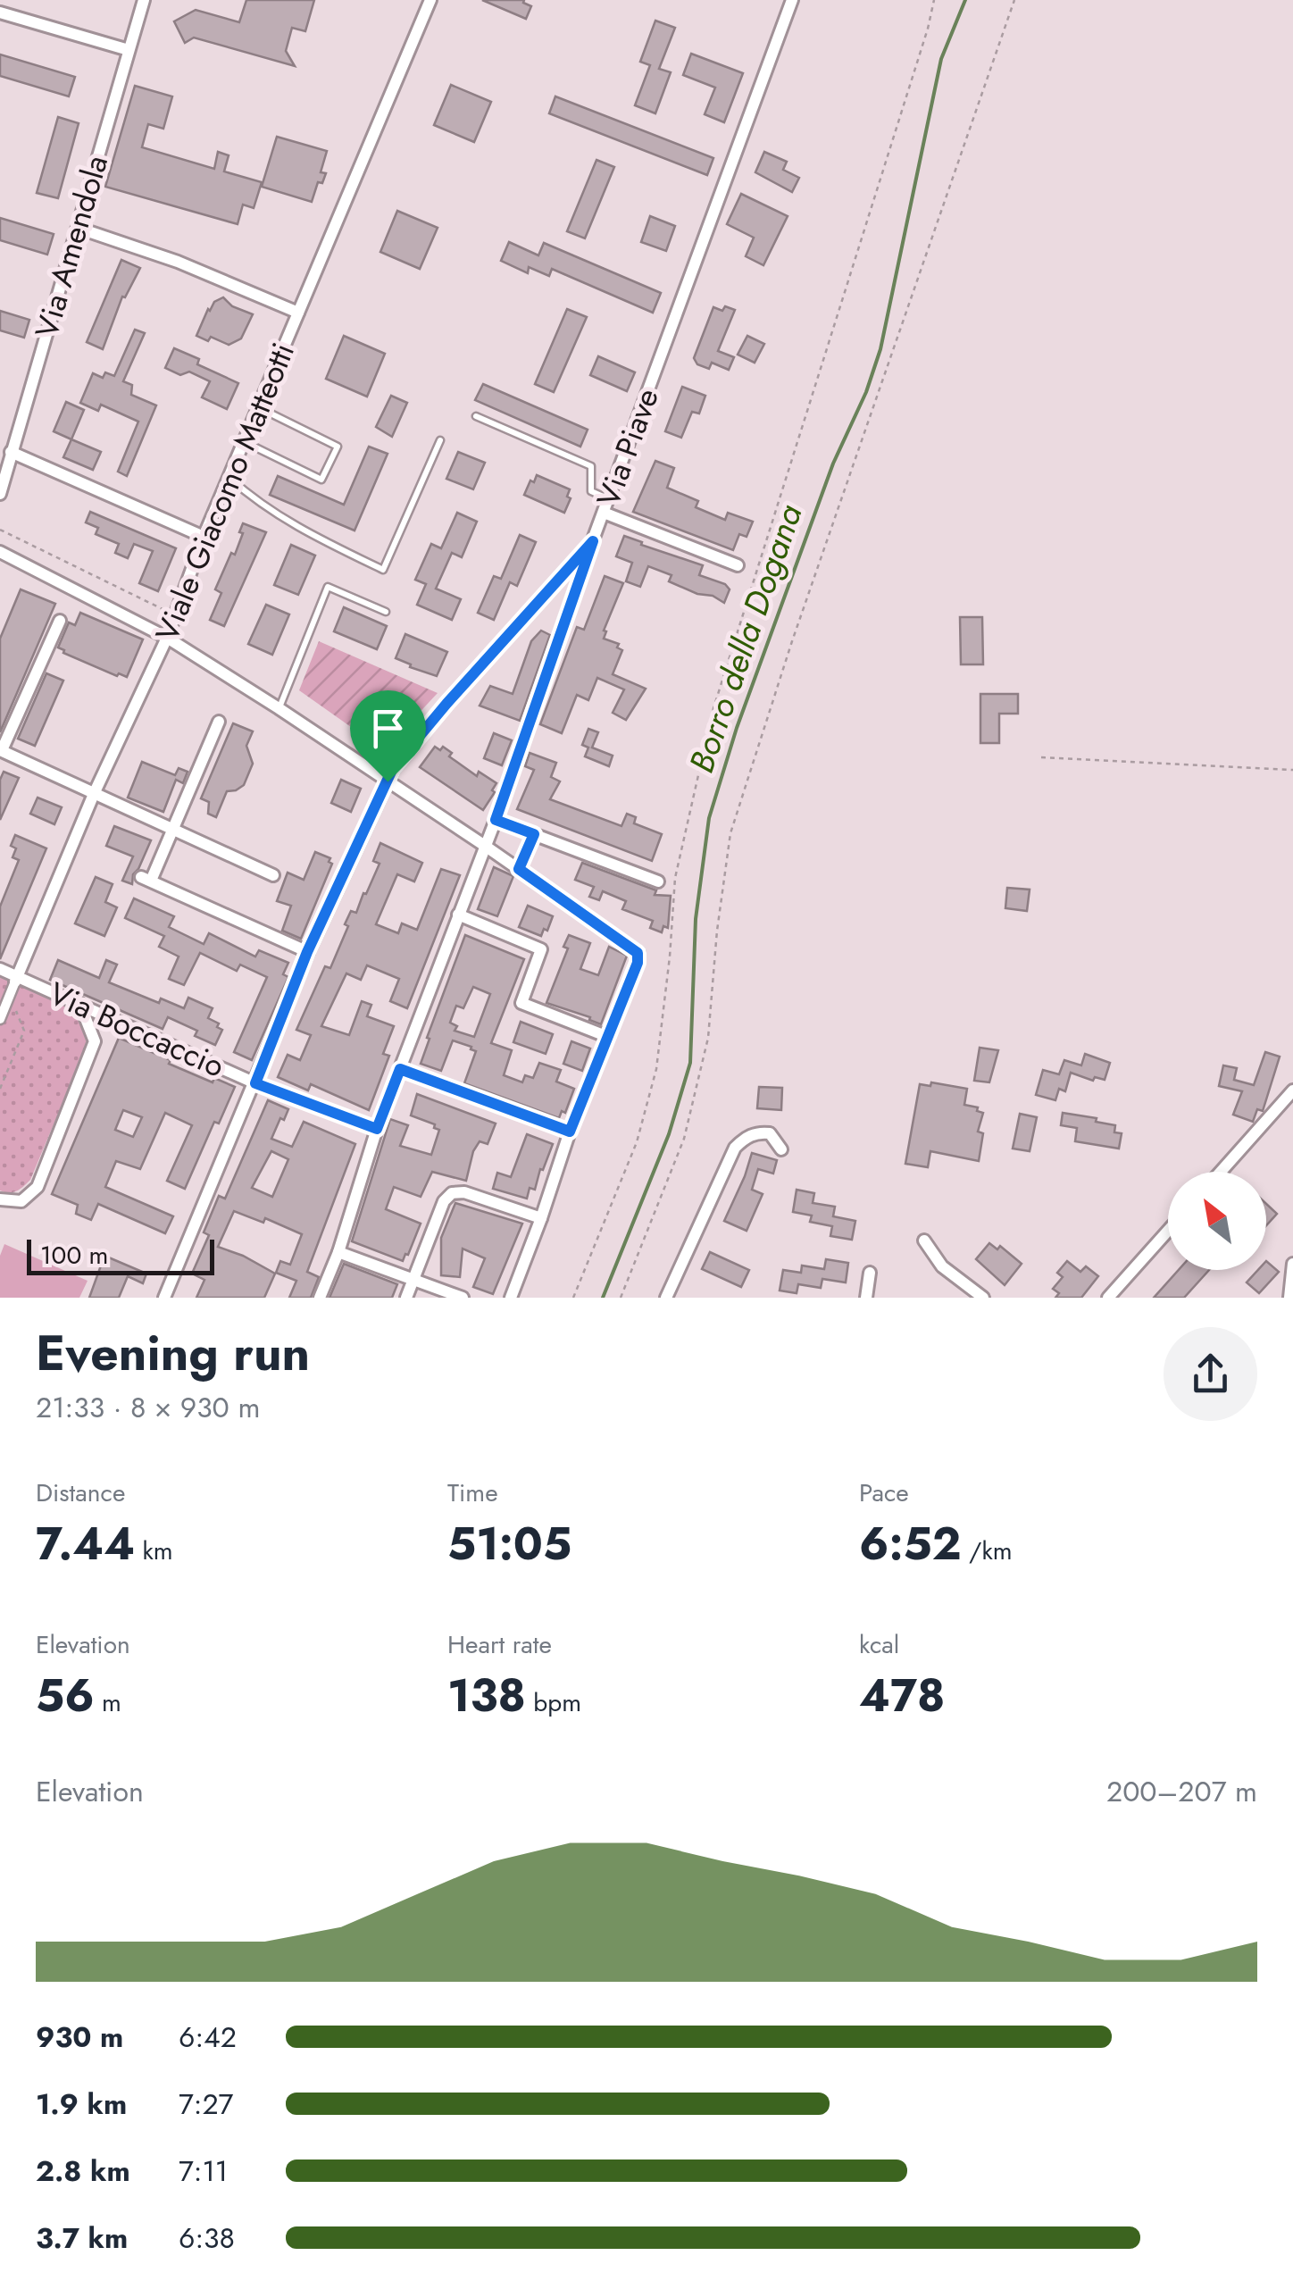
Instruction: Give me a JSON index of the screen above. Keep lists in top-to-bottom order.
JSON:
{
  "streets": {
    "street": [
      "Via Amendola",
      "Via Piave",
      "Viale Giacomo Matteotti",
      "Via Boccaccio"
    ]
  },
  "crossings": [
    ["Via Piave", "Via Boccaccio"],
    ["Viale Giacomo Matteotti", "Via Boccaccio"]
  ],
  "water": ["Borro della Dogana"],
  "scale_bar": "100 m",
  "north": "top left",
  "page": {
    "scale": "100 m",
    "heading": ["Evening run", "21:33 · 8 × 930 m"],
    "stats": [
      ["Distance", "7.44 km"],
      ["Time", "51:05"],
      ["Pace", "6:52 /km"],
      ["Elevation", "56 m"],
      ["Heart rate", "138 bpm"],
      ["kcal", "478"]
    ],
    "chart": ["Elevation", "200–207 m"],
    "list": [
      {
        "name": "930 m",
        "note": "6:42"
      },
      {
        "name": "1.9 km",
        "note": "7:27"
      },
      {
        "name": "2.8 km",
        "note": "7:11"
      },
      {
        "name": "3.7 km",
        "note": "6:38"
      }
    ]
  }
}
